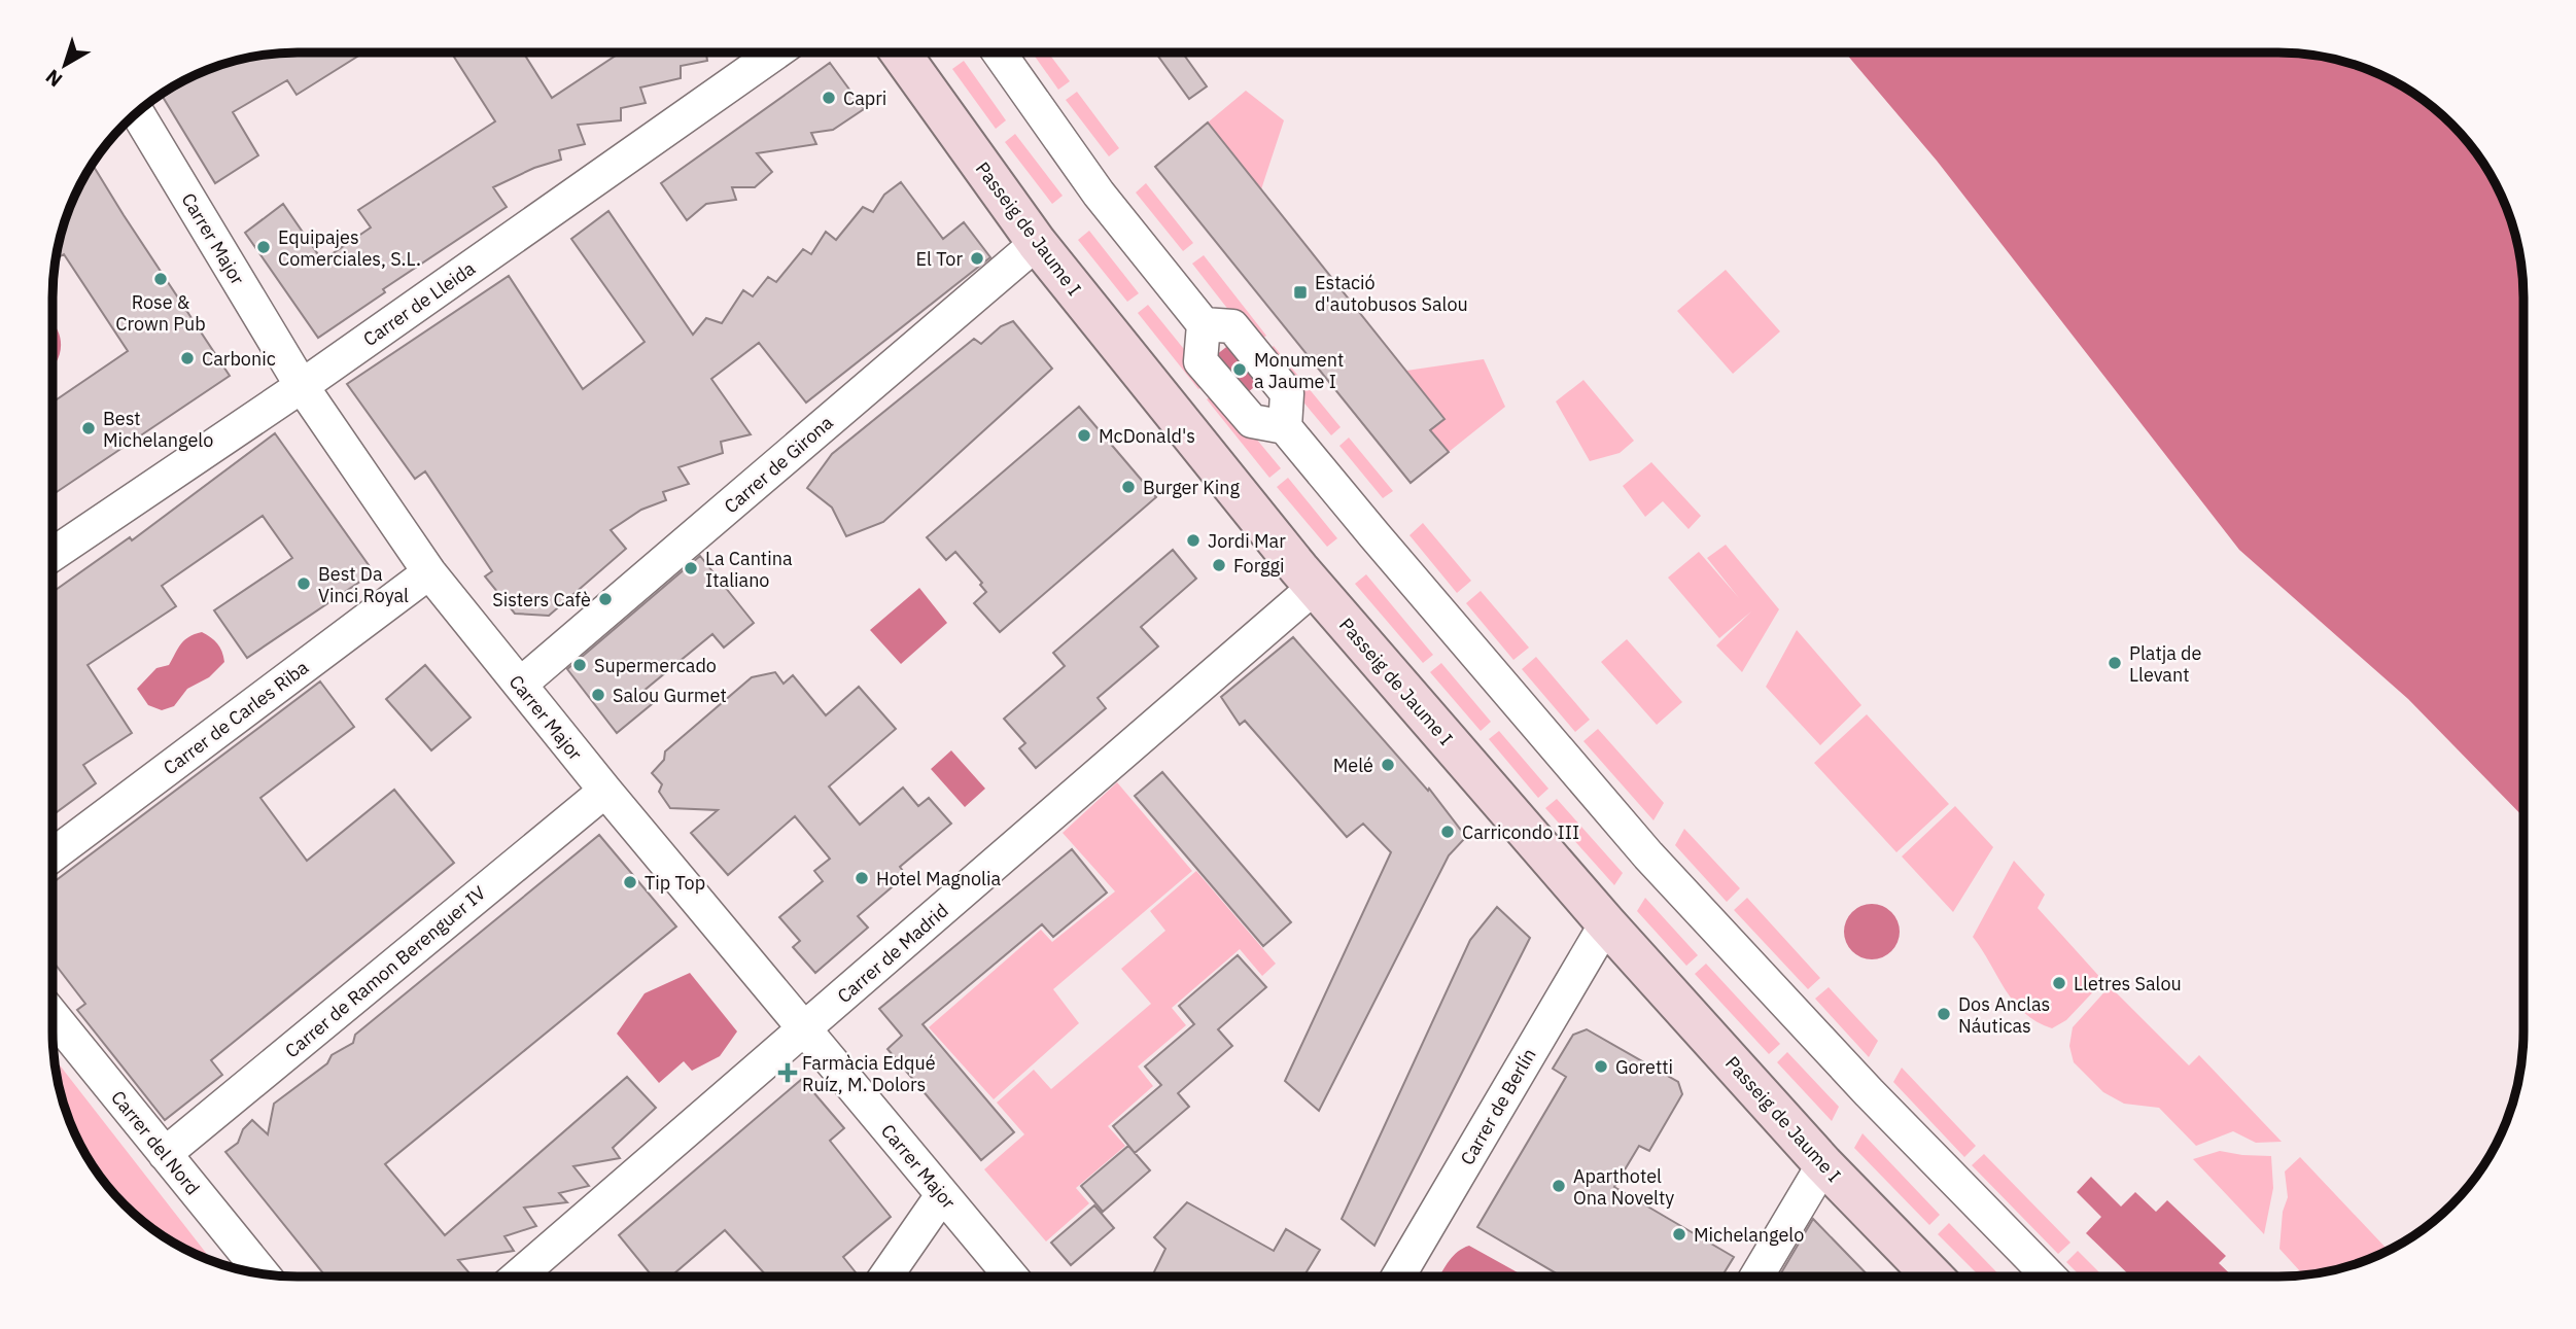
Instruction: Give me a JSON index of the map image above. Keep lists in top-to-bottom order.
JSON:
{
  "streets": {
    "street": [
      "Passeig de Jaume I",
      "Carrer Major",
      "Carrer de Lleida",
      "Carrer de Girona",
      "Carrer de Carles Riba",
      "Carrer de Madrid",
      "Carrer de Ramon Berenguer IV",
      "Carrer de Berlín",
      "Carrer del Nord"
    ]
  },
  "crossings": [
    ["Passeig de Jaume I", "Carrer de Girona"],
    ["Passeig de Jaume I", "Carrer de Madrid"],
    ["Passeig de Jaume I", "Carrer de Berlín"],
    ["Carrer Major", "Carrer de Lleida"],
    ["Carrer Major", "Carrer de Girona"],
    ["Carrer Major", "Carrer de Carles Riba"],
    ["Carrer Major", "Carrer de Madrid"],
    ["Carrer Major", "Carrer de Ramon Berenguer IV"],
    ["Carrer de Ramon Berenguer IV", "Carrer del Nord"]
  ],
  "places": {
    "other": [
      "Capri",
      "Equipajes Comerciales, S.L.",
      "El Tor",
      "Rose & Crown Pub",
      "Carbonic",
      "Monument a Jaume I",
      "Best Michelangelo",
      "McDonald's",
      "Burger King",
      "Jordi Mar",
      "Forggi",
      "La Cantina Italiano",
      "Best Da Vinci Royal",
      "Sisters Cafè",
      "Platja de Llevant",
      "Supermercado",
      "Salou Gurmet",
      "Melé",
      "Carricondo III",
      "Hotel Magnolia",
      "Tip Top",
      "Lletres Salou",
      "Dos Anclas Náuticas",
      "Goretti",
      "Aparthotel Ona Novelty",
      "Michelangelo"
    ],
    "transit": ["Estació d'autobusos Salou"],
    "health": ["Farmàcia Edqué Ruíz, M. Dolors"]
  },
  "north": "bottom left"
}
